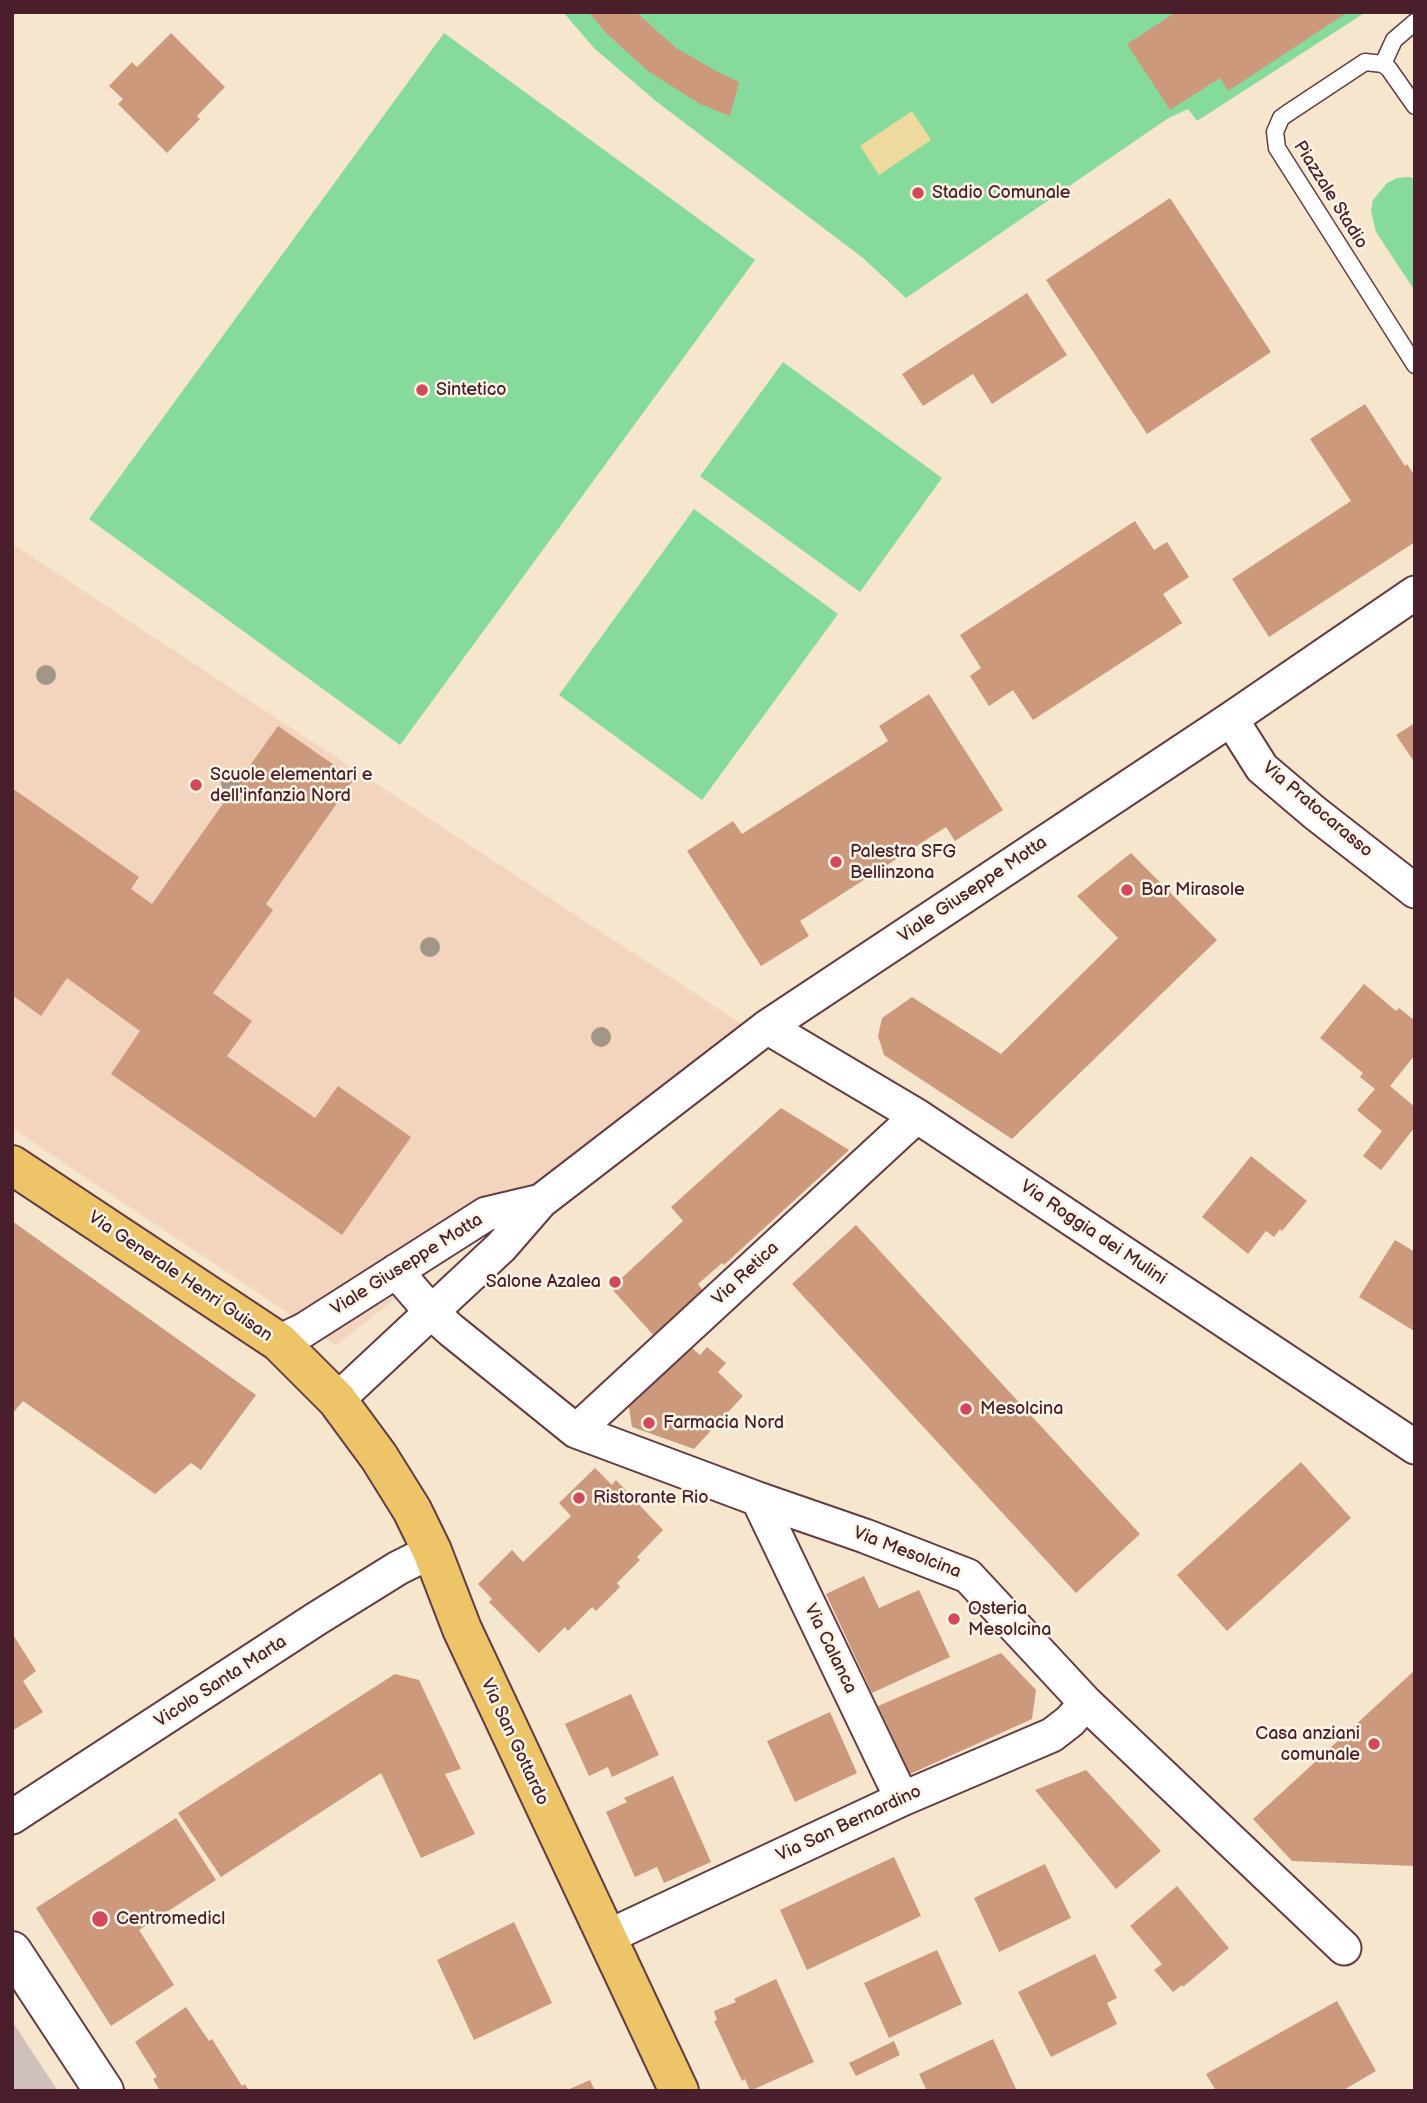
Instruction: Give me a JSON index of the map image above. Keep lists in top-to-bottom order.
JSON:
{
  "streets": {
    "main road": ["Via Generale Henri Guisan", "Via San Gottardo"],
    "street": [
      "Via Pratocarasso",
      "Viale Giuseppe Motta",
      "Via Roggia dei Mulini",
      "Via Retica",
      "Via Mesolcina",
      "Via Calanca",
      "Vicolo Santa Marta",
      "Via San Bernardino"
    ],
    "lane": ["Piazzale Stadio"]
  },
  "crossings": [
    ["Via Pratocarasso", "Viale Giuseppe Motta"],
    ["Viale Giuseppe Motta", "Via Roggia dei Mulini"],
    ["Viale Giuseppe Motta", "Via Generale Henri Guisan"],
    ["Viale Giuseppe Motta", "Via Mesolcina"],
    ["Viale Giuseppe Motta", "Via San Gottardo"],
    ["Via Roggia dei Mulini", "Via Retica"],
    ["Via Retica", "Via Mesolcina"],
    ["Via Generale Henri Guisan", "Via San Gottardo"],
    ["Via Mesolcina", "Via Calanca"],
    ["Via Mesolcina", "Via San Bernardino"],
    ["Via Calanca", "Via San Bernardino"],
    ["Vicolo Santa Marta", "Via San Gottardo"],
    ["Via San Gottardo", "Via San Bernardino"]
  ],
  "places": [
    "Stadio Comunale",
    "Sintetico",
    "Scuole elementari e dell'infanzia Nord",
    "Palestra SFG Bellinzona",
    "Bar Mirasole",
    "Salone Azalea",
    "Mesolcina",
    "Farmacia Nord",
    "Ristorante Rio",
    "Osteria Mesolcina",
    "Casa anziani comunale",
    "Centromedicl"
  ]
}
